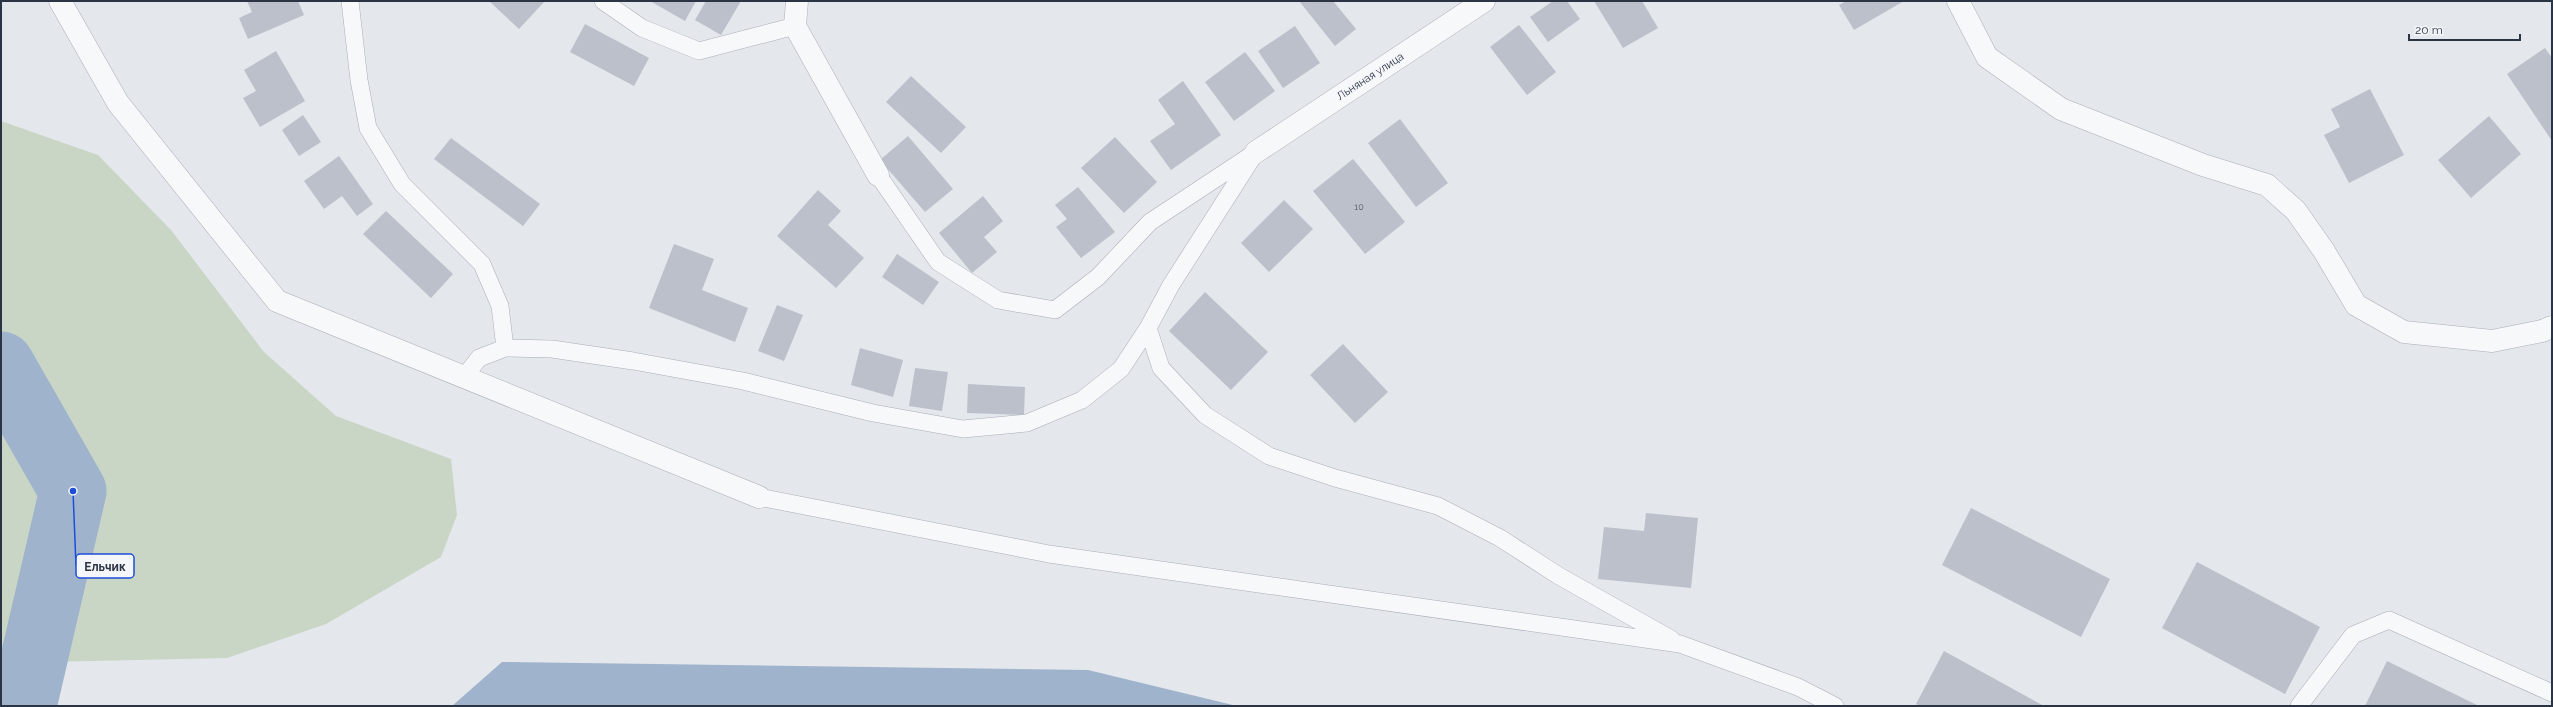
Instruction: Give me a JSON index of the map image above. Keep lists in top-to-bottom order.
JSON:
{
  "streets": {
    "street": ["Льняная улица"]
  },
  "places": ["Ельчик"],
  "house_numbers": ["10"],
  "scale_bar": "20 m"
}
